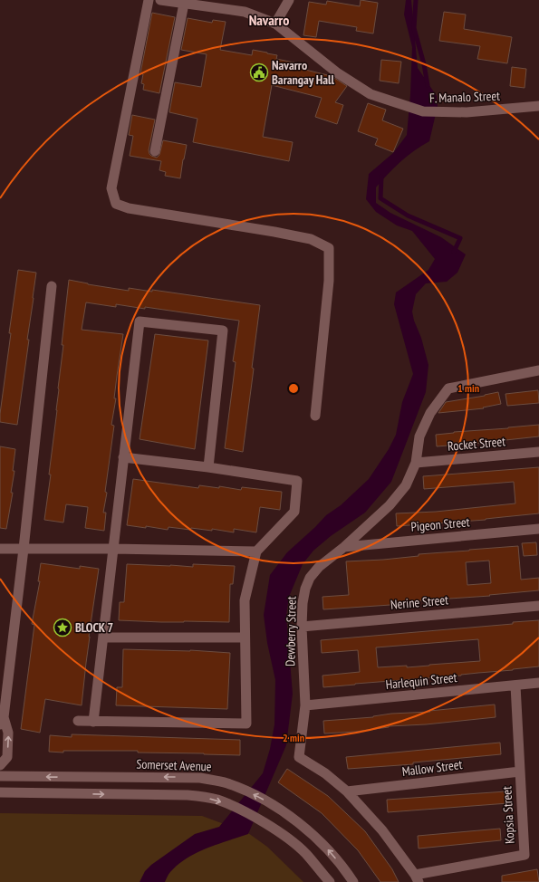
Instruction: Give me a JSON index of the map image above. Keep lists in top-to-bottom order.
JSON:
{
  "streets": {
    "street": [
      "F. Manalo Street",
      "Rocket Street",
      "Pigeon Street",
      "Nerine Street",
      "Dewberry Street",
      "Harlequin Street",
      "Somerset Avenue",
      "Mallow Street",
      "Kopsia Street"
    ]
  },
  "crossings": [
    ["Rocket Street", "Dewberry Street"],
    ["Pigeon Street", "Dewberry Street"],
    ["Nerine Street", "Dewberry Street"],
    ["Dewberry Street", "Harlequin Street"],
    ["Dewberry Street", "Mallow Street"],
    ["Dewberry Street", "Kopsia Street"],
    ["Harlequin Street", "Kopsia Street"],
    ["Mallow Street", "Kopsia Street"]
  ],
  "districts": ["Navarro"],
  "places": {
    "public building": ["Navarro Barangay Hall"],
    "place": ["BLOCK 7"]
  },
  "rings": ["1 min", "2 min"]
}
